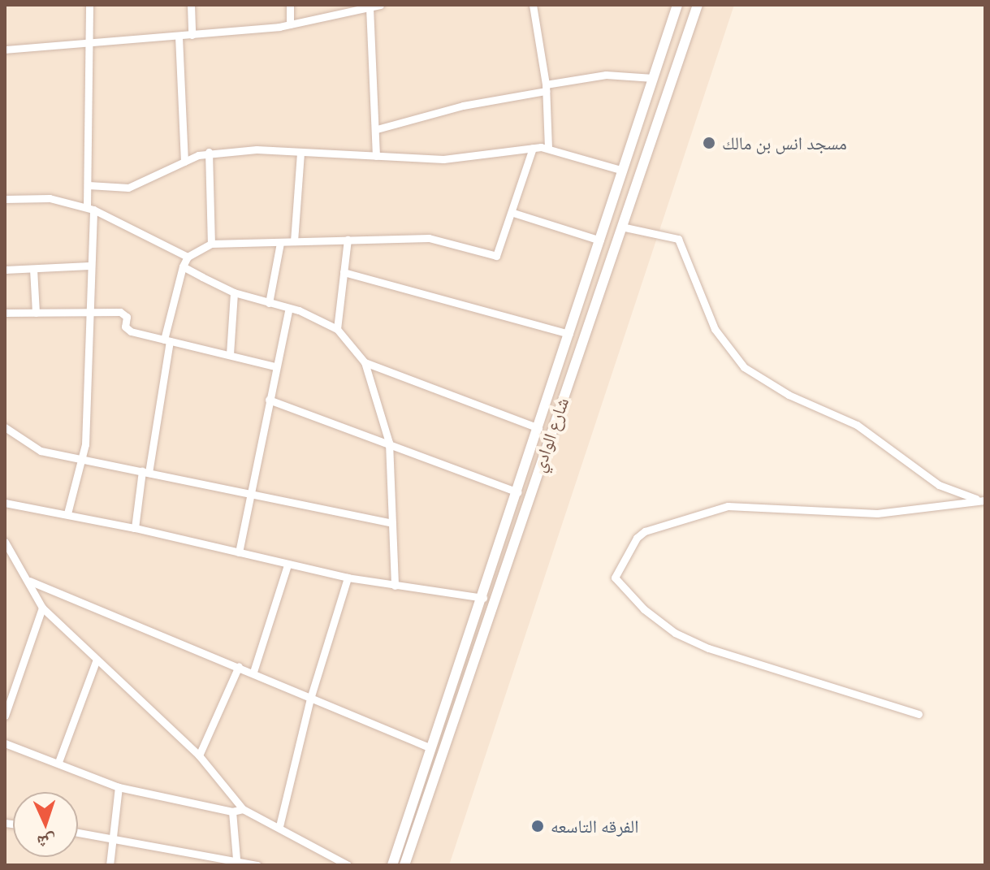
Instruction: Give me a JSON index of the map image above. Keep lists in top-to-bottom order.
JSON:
{
  "streets": {
    "main road": ["شارع الوادي"]
  },
  "places": ["مسجد انس بن مالك", "الفرقه التاسعه"],
  "north": "bottom"
}
